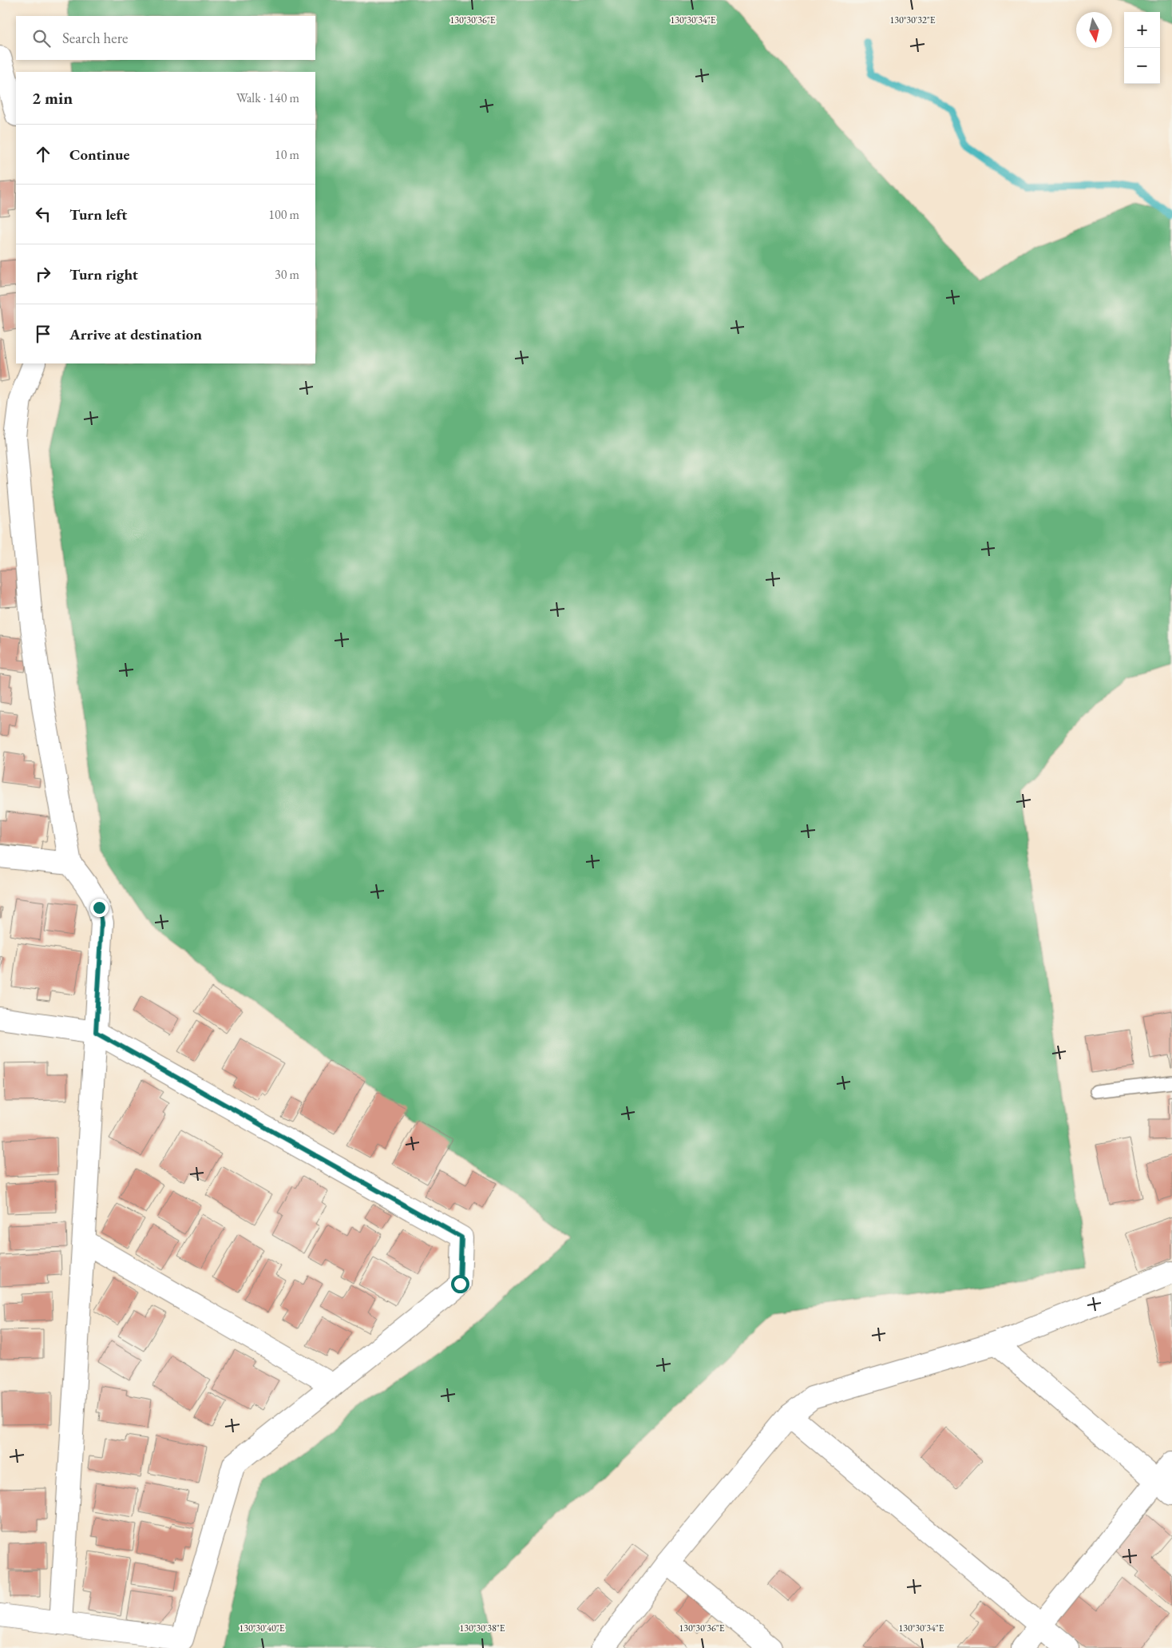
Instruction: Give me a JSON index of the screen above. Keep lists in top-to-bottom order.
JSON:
{
  "north": "bottom",
  "page": {
    "map_buttons": ["+", "−"],
    "search": "Search here",
    "heading": ["2 min", "Walk · 140 m"],
    "list": [
      ["Continue", "10 m"],
      ["Turn left", "100 m"],
      ["Turn right", "30 m"],
      "Arrive at destination"
    ]
  },
  "coordinates": [
    "130°30'36\"E",
    "130°30'34\"E",
    "130°30'32\"E",
    "130°30'40\"E",
    "130°30'38\"E"
  ]
}
